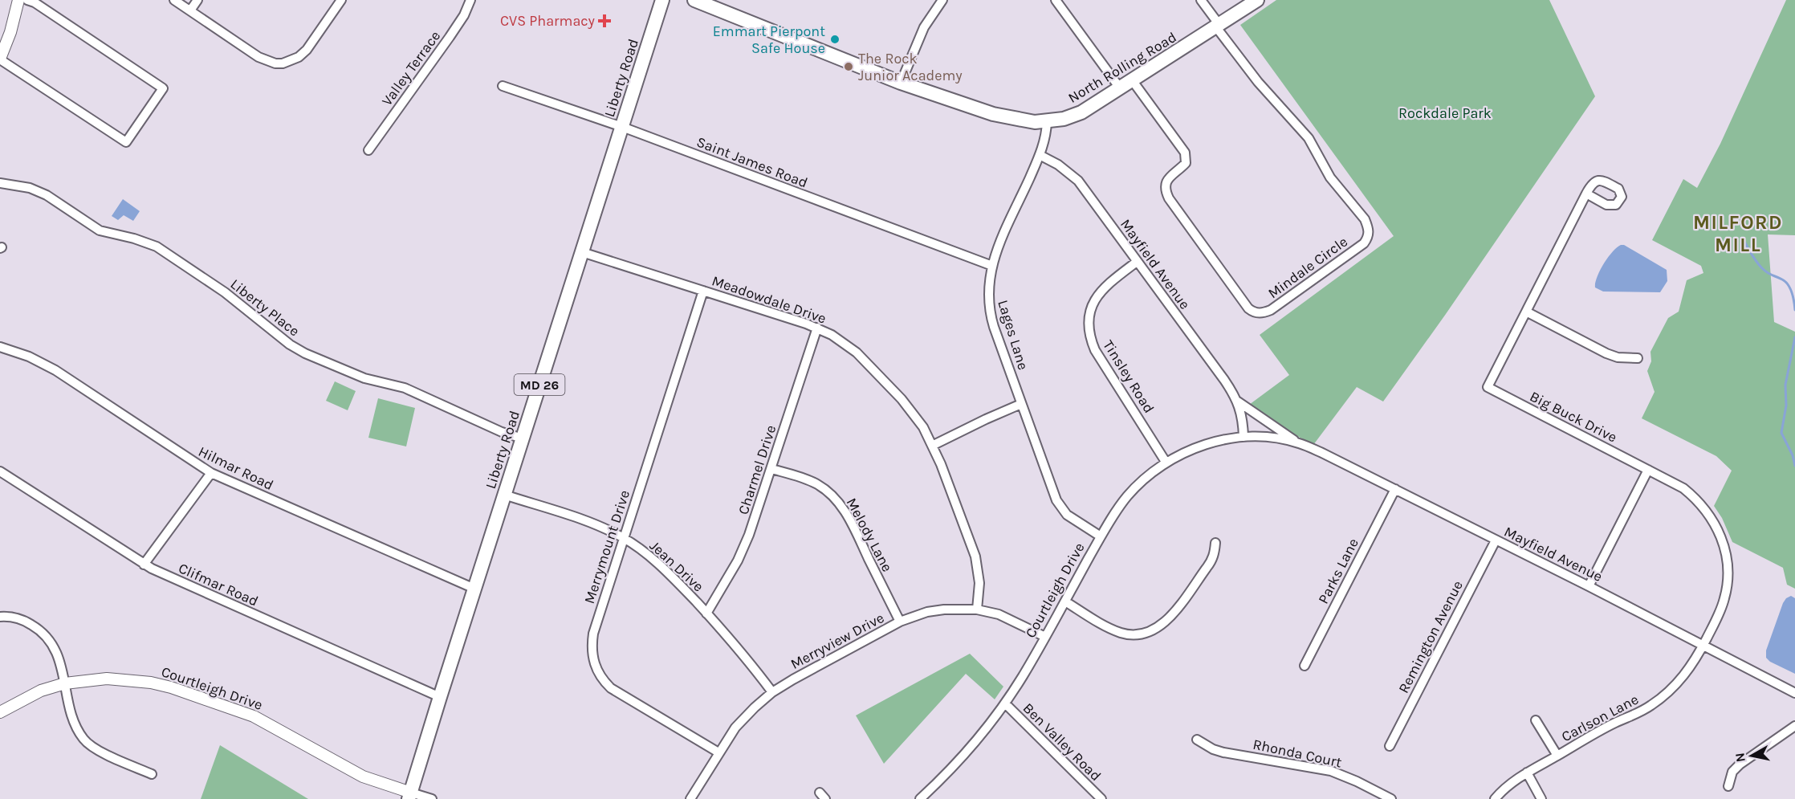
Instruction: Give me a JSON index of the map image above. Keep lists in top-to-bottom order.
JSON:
{
  "streets": {
    "main road": ["North Rolling Road", "Liberty Road", "MD 26"],
    "street": [
      "Valley Terrace",
      "Saint James Road",
      "Mayfield Avenue",
      "Mindale Circle",
      "Meadowdale Drive",
      "Liberty Place",
      "Lages Lane",
      "Tinsley Road",
      "Big Buck Drive",
      "Hilmar Road",
      "Charmel Drive",
      "Melody Lane",
      "Merrymount Drive",
      "Jean Drive",
      "Parks Lane",
      "Clifmar Road",
      "Courtleigh Drive",
      "Remington Avenue",
      "Merryview Drive",
      "Carlson Lane",
      "Ben Valley Road",
      "Rhonda Court"
    ]
  },
  "crossings": [
    ["North Rolling Road", "Mindale Circle"],
    ["North Rolling Road", "Lages Lane"],
    ["Liberty Road", "Saint James Road"],
    ["Liberty Road", "Meadowdale Drive"],
    ["Liberty Road", "Liberty Place"],
    ["Liberty Road", "Hilmar Road"],
    ["Liberty Road", "Jean Drive"],
    ["Liberty Road", "Clifmar Road"],
    ["Liberty Road", "Courtleigh Drive"],
    ["Saint James Road", "Lages Lane"],
    ["Mayfield Avenue", "Lages Lane"],
    ["Mayfield Avenue", "Tinsley Road"],
    ["Mayfield Avenue", "Big Buck Drive"],
    ["Mayfield Avenue", "Parks Lane"],
    ["Mayfield Avenue", "Courtleigh Drive"],
    ["Mayfield Avenue", "Remington Avenue"],
    ["Mayfield Avenue", "Carlson Lane"],
    ["Meadowdale Drive", "Charmel Drive"],
    ["Meadowdale Drive", "Merrymount Drive"],
    ["Meadowdale Drive", "Merryview Drive"],
    ["Lages Lane", "Courtleigh Drive"],
    ["Tinsley Road", "Courtleigh Drive"],
    ["Big Buck Drive", "Carlson Lane"],
    ["Charmel Drive", "Melody Lane"],
    ["Charmel Drive", "Jean Drive"],
    ["Melody Lane", "Merryview Drive"],
    ["Merrymount Drive", "Jean Drive"],
    ["Merrymount Drive", "Merryview Drive"],
    ["Jean Drive", "Merryview Drive"],
    ["Courtleigh Drive", "Merryview Drive"],
    ["Courtleigh Drive", "Ben Valley Road"]
  ],
  "districts": ["MILFORD MILL"],
  "parks": ["Rockdale Park"],
  "places": {
    "health": ["CVS Pharmacy"],
    "other": ["Emmart Pierpont Safe House", "The Rock Junior Academy"]
  },
  "north": "left"
}
